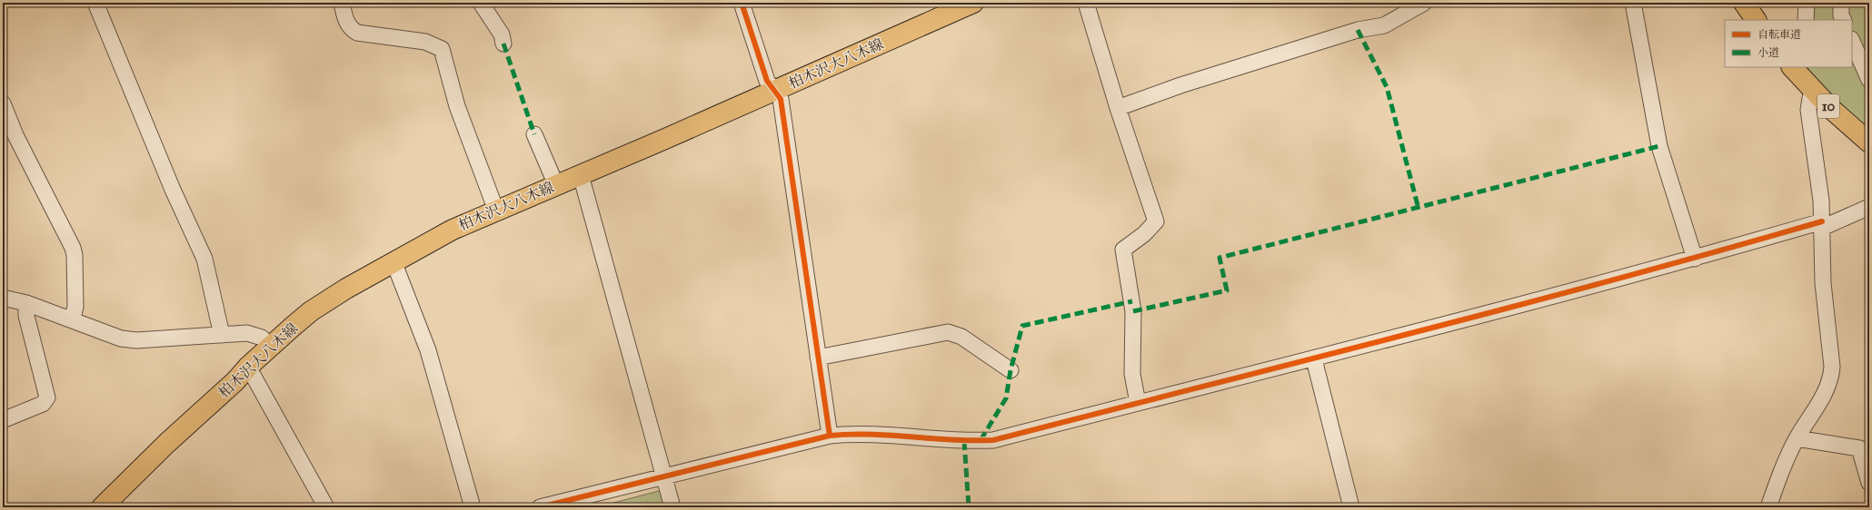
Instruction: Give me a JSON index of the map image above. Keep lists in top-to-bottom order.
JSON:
{
  "streets": {
    "main road": ["柏木沢大八木線", "10"]
  },
  "legend": ["自転車道", "小道"]
}
